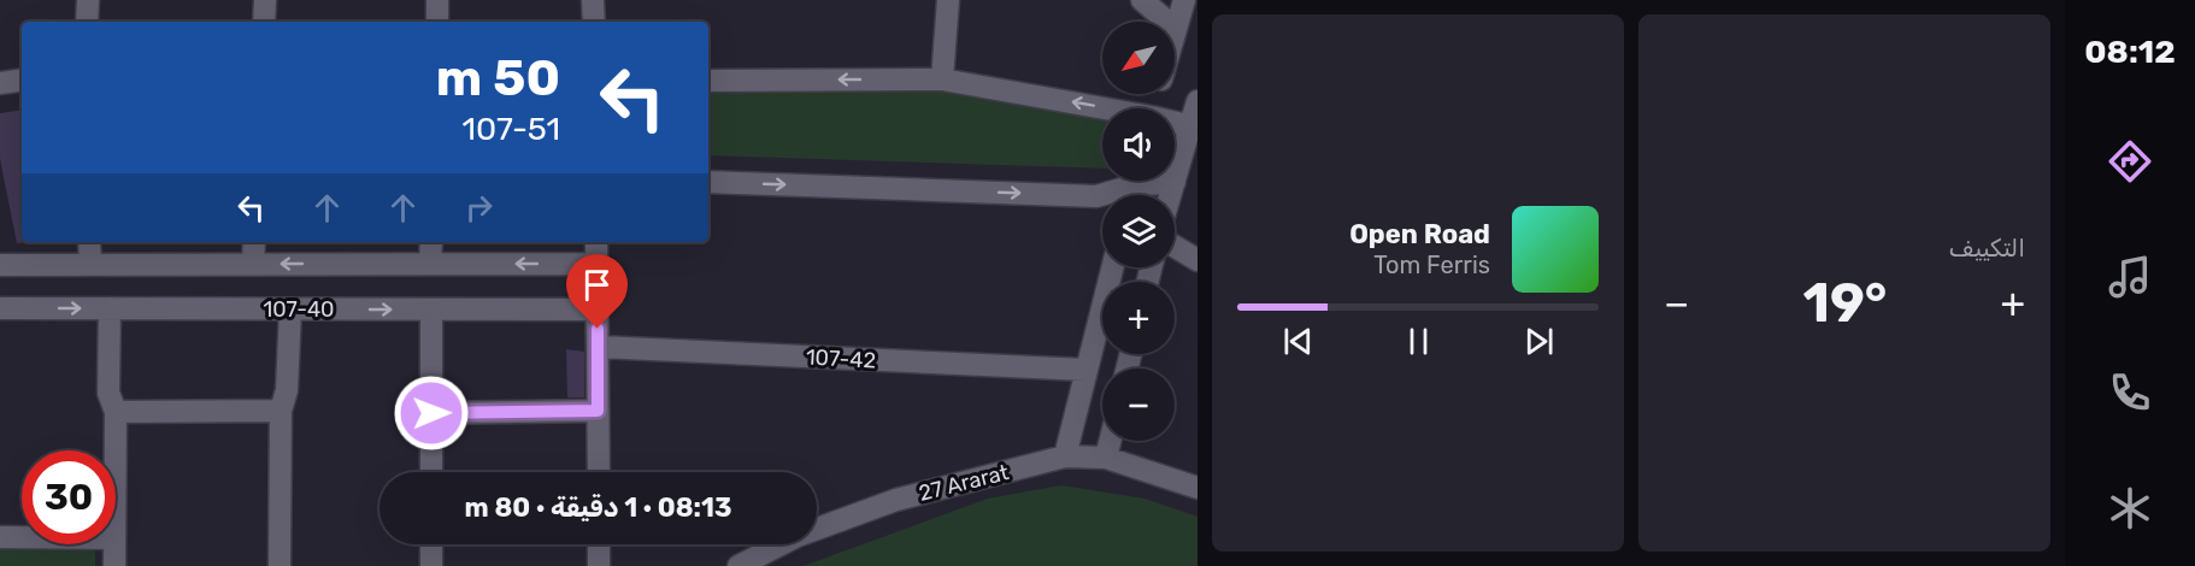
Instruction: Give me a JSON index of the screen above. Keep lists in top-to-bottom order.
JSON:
{
  "streets": {
    "street": ["107-40", "107-42", "27 Ararat"]
  },
  "north": "bottom left",
  "page": {
    "tabs": "08:12",
    "tile": "التكييف",
    "map_buttons": ["+", "−"],
    "turn": ["50 m", "107-51"],
    "song": ["Open Road", "Tom Ferris"],
    "heat": ["−", "19°", "+"],
    "limit": "30",
    "trip": "08:13 · 1 دقيقة · 80 m"
  }
}
